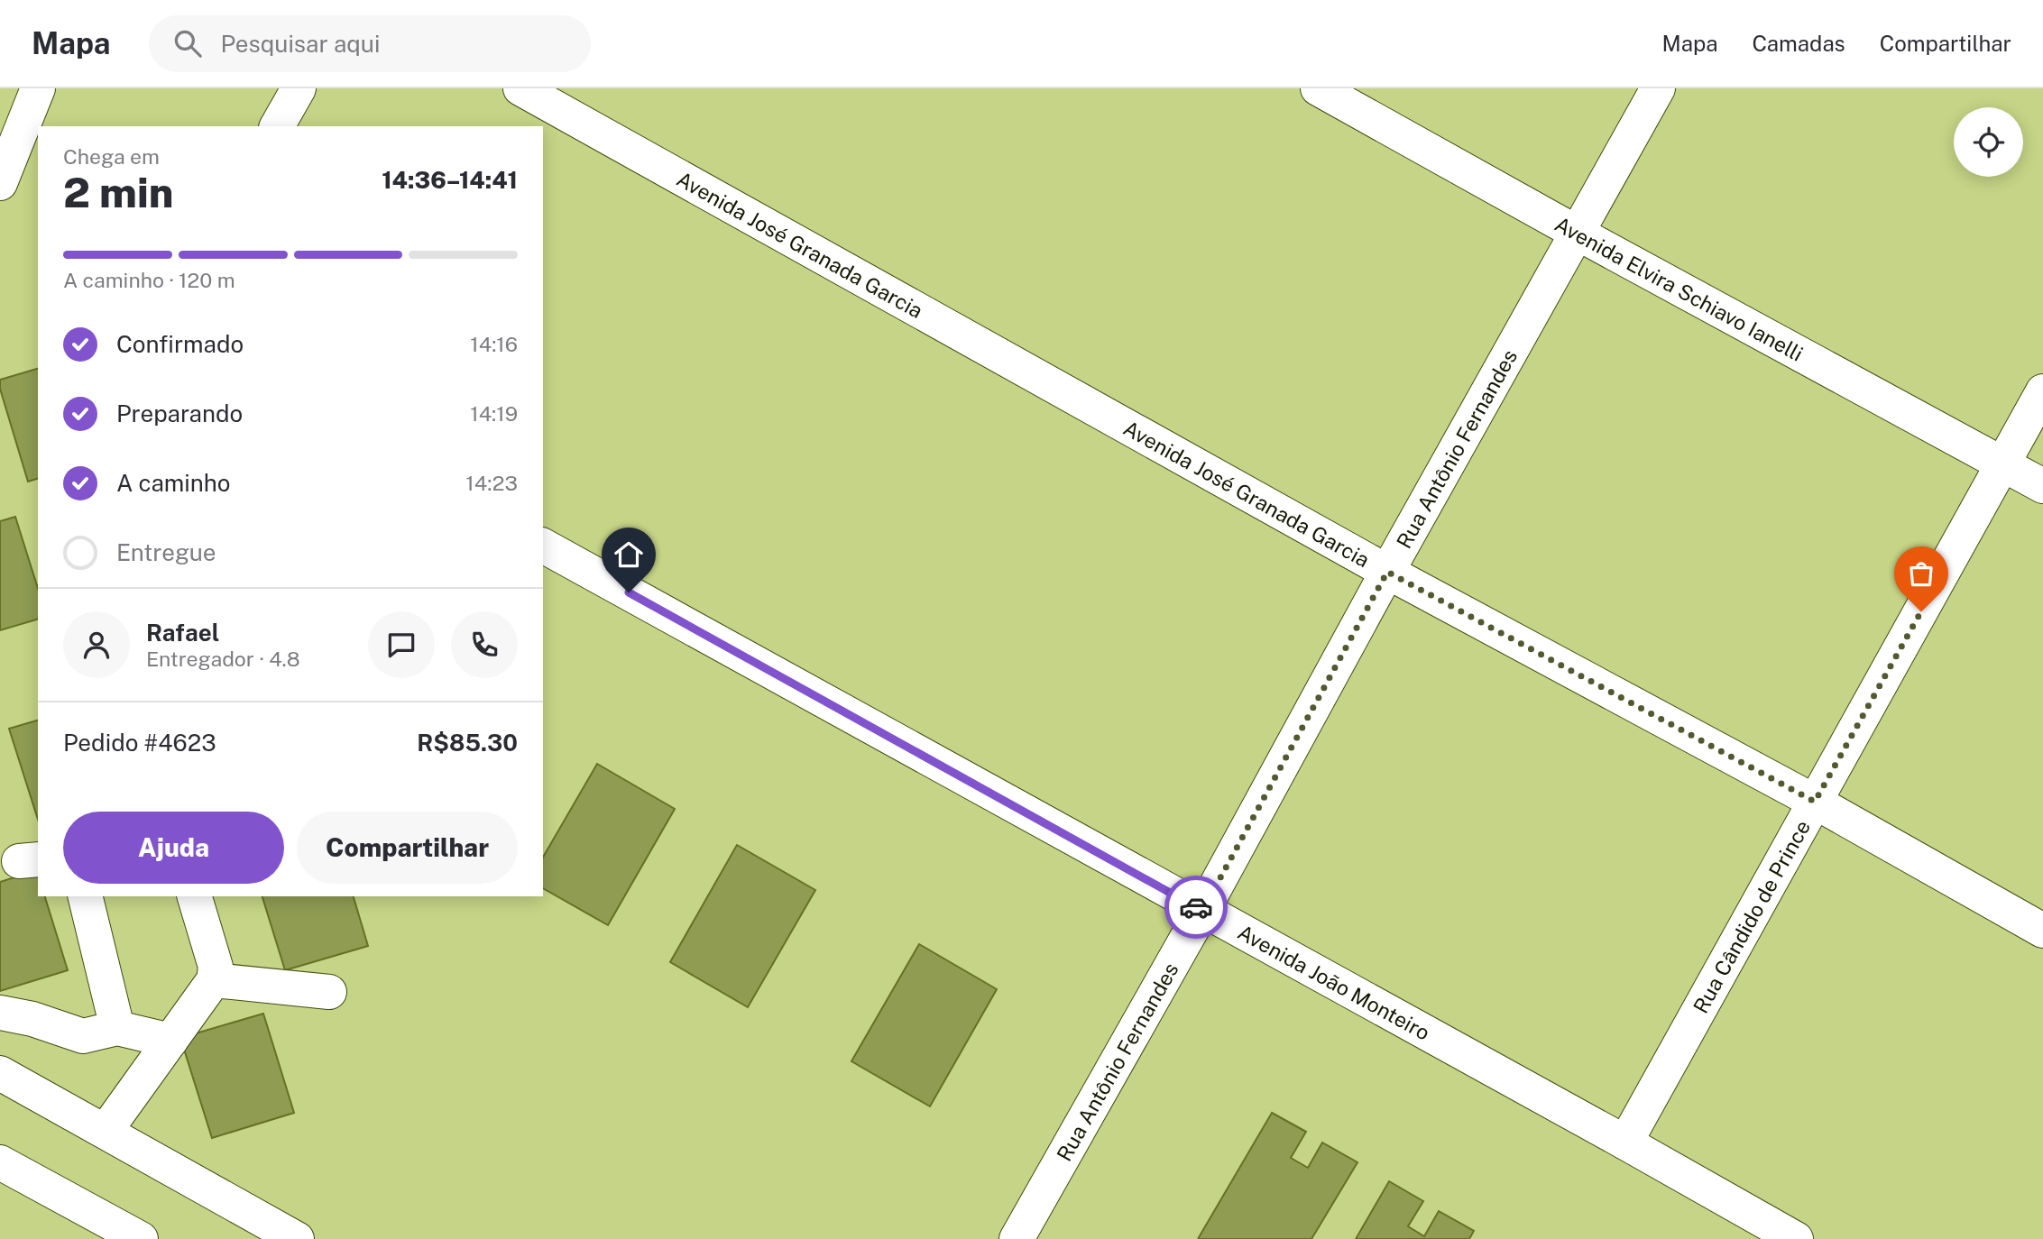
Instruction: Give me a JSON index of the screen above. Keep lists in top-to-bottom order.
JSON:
{
  "streets": {
    "street": [
      "Avenida José Granada Garcia",
      "Avenida Elvira Schiavo Ianelli",
      "Rua Antônio Fernandes",
      "Rua Cândido de Prince",
      "Avenida João Monteiro"
    ]
  },
  "crossings": [
    ["Avenida José Granada Garcia", "Rua Antônio Fernandes"],
    ["Avenida José Granada Garcia", "Rua Cândido de Prince"],
    ["Avenida Elvira Schiavo Ianelli", "Rua Antônio Fernandes"],
    ["Avenida Elvira Schiavo Ianelli", "Rua Cândido de Prince"],
    ["Rua Antônio Fernandes", "Avenida João Monteiro"],
    ["Rua Cândido de Prince", "Avenida João Monteiro"]
  ],
  "page": {
    "header": "Mapa",
    "search": "Pesquisar aqui",
    "nav": ["Mapa", "Camadas", "Compartilhar"],
    "heading": ["2 min", "Chega em", "14:36–14:41"],
    "panel": [
      "Rafael",
      "Entregador · 4.8",
      "Pedido #4623",
      "R$85.30"
    ],
    "bar": "A caminho · 120 m",
    "list": [
      ["Confirmado", "14:16"],
      ["Preparando", "14:19"],
      ["A caminho", "14:23"],
      "Entregue"
    ],
    "buttons": ["Ajuda", "Compartilhar"]
  }
}
